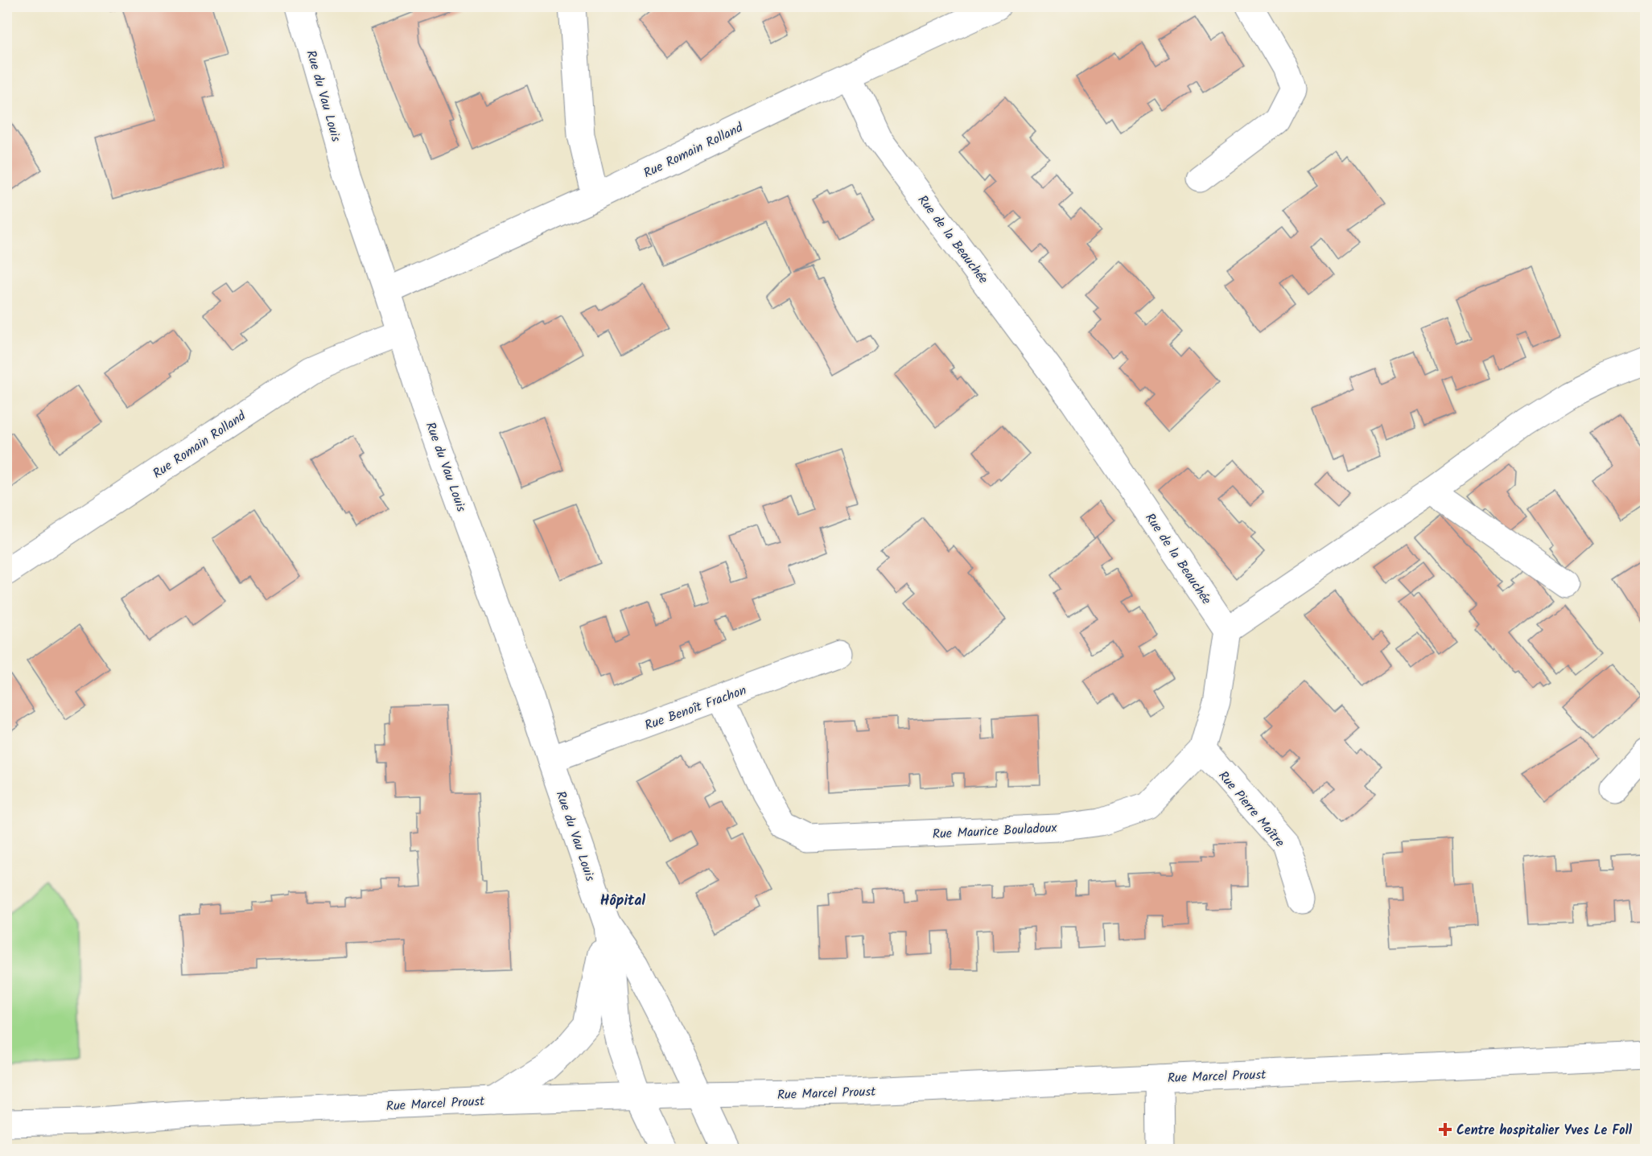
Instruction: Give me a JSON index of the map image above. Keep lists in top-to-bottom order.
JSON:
{
  "streets": {
    "street": [
      "Rue du Vau Louis",
      "Rue Romain Rolland",
      "Rue de la Beauchée",
      "Rue Benoît Frachon",
      "Rue Pierre Maître",
      "Rue Maurice Bouladoux",
      "Rue Marcel Proust"
    ]
  },
  "crossings": [
    ["Rue du Vau Louis", "Rue Romain Rolland"],
    ["Rue du Vau Louis", "Rue Benoît Frachon"],
    ["Rue du Vau Louis", "Rue Marcel Proust"],
    ["Rue Romain Rolland", "Rue de la Beauchée"],
    ["Rue de la Beauchée", "Rue Maurice Bouladoux"],
    ["Rue Benoît Frachon", "Rue Maurice Bouladoux"],
    ["Rue Pierre Maître", "Rue Maurice Bouladoux"]
  ],
  "districts": ["Hôpital"],
  "places": {
    "health": ["Centre hospitalier Yves Le Foll"]
  }
}
